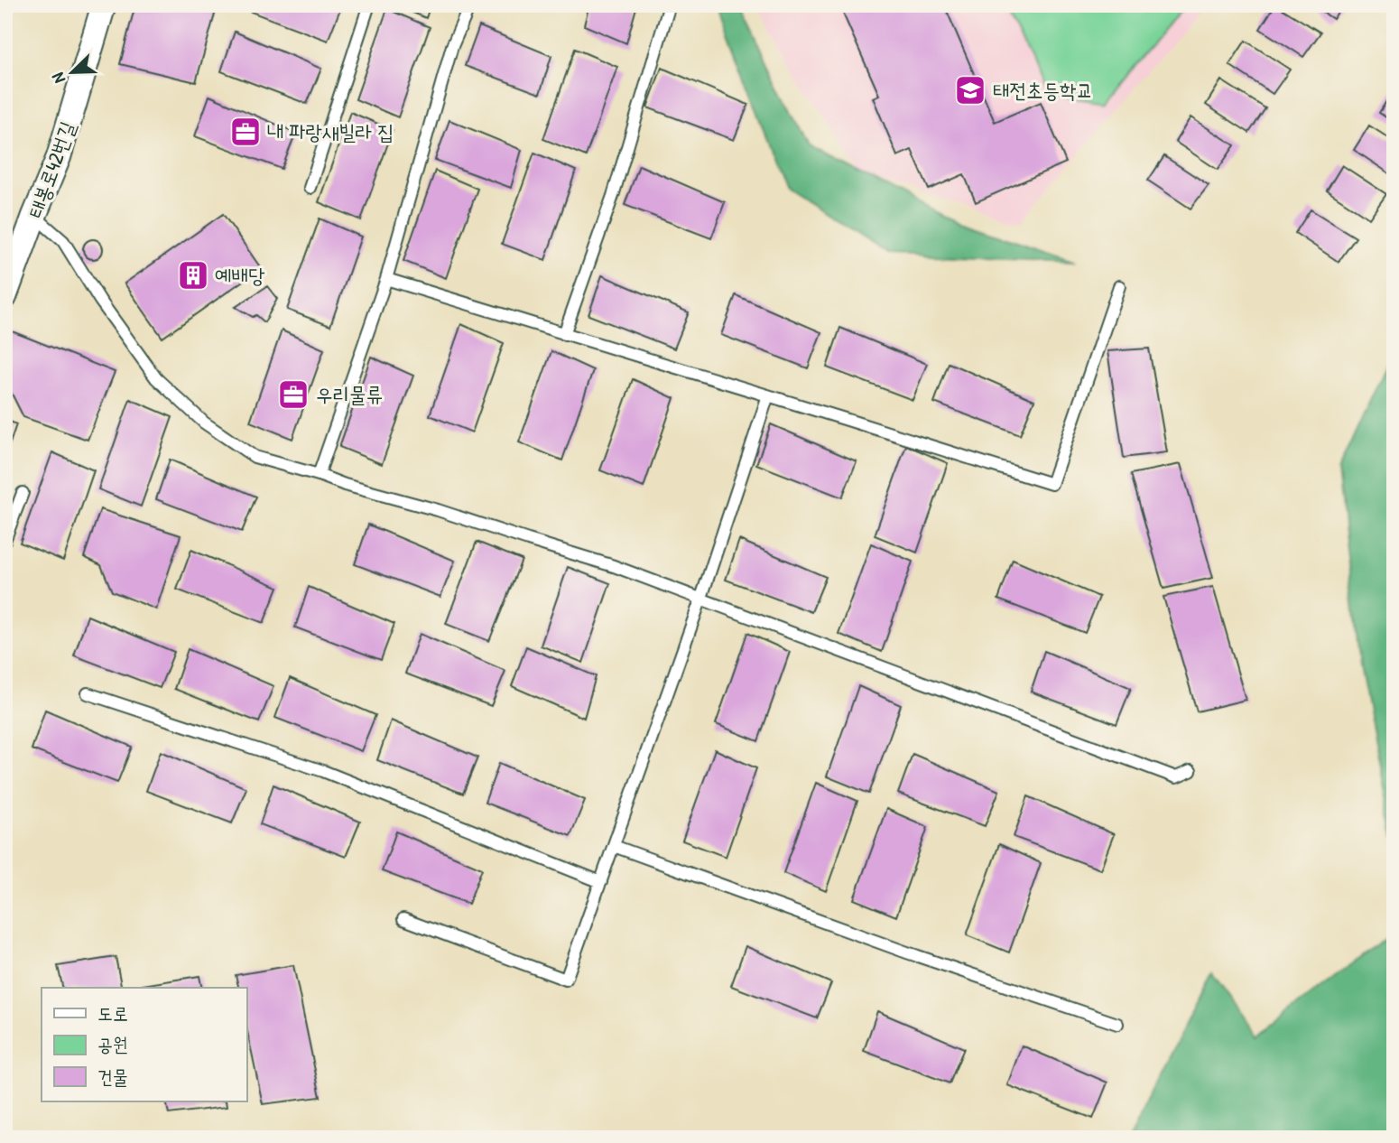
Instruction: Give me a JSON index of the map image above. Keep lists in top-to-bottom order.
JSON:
{
  "streets": {
    "street": ["태봉로42번길"]
  },
  "places": {
    "school or university": ["태전초등학교"],
    "office": ["내 파랑새빌라 집", "우리물류"],
    "building": ["예배당"]
  },
  "legend": ["도로", "공원", "건물"],
  "north": "bottom left"
}
